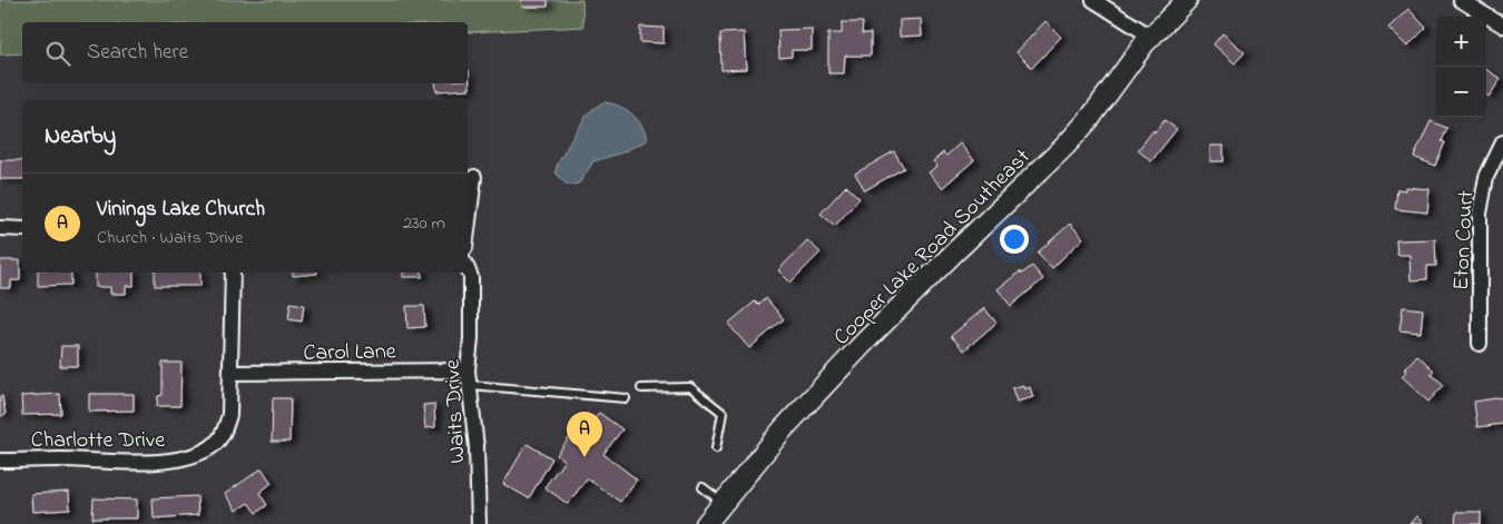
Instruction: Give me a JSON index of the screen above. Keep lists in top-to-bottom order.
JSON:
{
  "streets": {
    "street": [
      "Eton Court",
      "Cooper Lake Road Southeast",
      "Carol Lane",
      "Waits Drive",
      "Charlotte Drive"
    ]
  },
  "crossings": [
    ["Carol Lane", "Waits Drive"],
    ["Carol Lane", "Charlotte Drive"]
  ],
  "page": {
    "map_buttons": ["+", "−"],
    "search": "Search here",
    "heading": "Nearby",
    "list": [
      {
        "mark": "A",
        "name": "Vinings Lake Church",
        "note": "Church · Waits Drive",
        "value": "230 m"
      }
    ],
    "pins": "A"
  }
}
